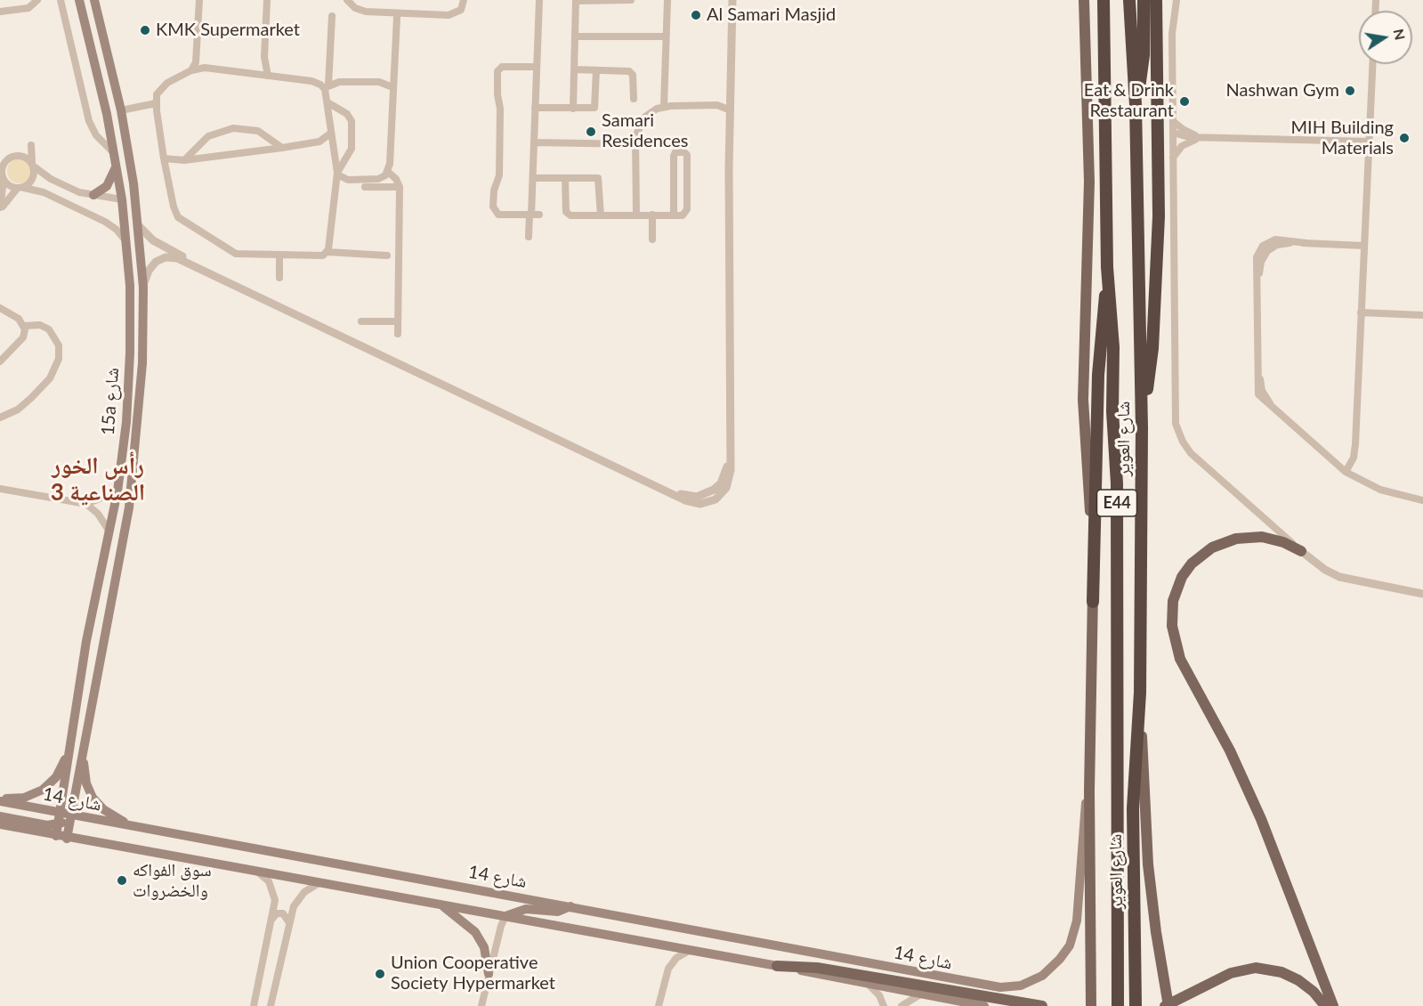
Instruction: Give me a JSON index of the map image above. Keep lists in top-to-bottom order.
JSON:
{
  "streets": {
    "highway": ["شارع العوير", "E44"],
    "main road": ["15a شارع", "شارع 14"]
  },
  "crossings": [
    ["15a شارع", "شارع 14"]
  ],
  "districts": ["رأس الخور الصناعية 3"],
  "places": [
    "Al Samari Masjid",
    "KMK Supermarket",
    "Nashwan Gym",
    "Eat & Drink Restaurant",
    "Samari Residences",
    "MIH Building Materials",
    "سوق الفواكه والخضروات",
    "Union Cooperative Society Hypermarket"
  ],
  "north": "right"
}
